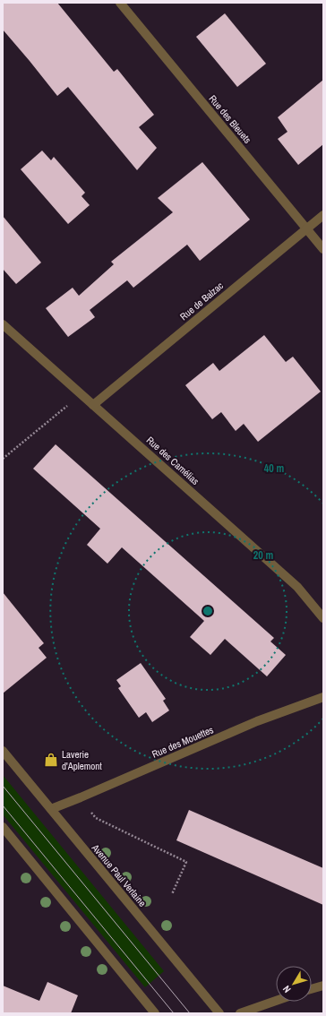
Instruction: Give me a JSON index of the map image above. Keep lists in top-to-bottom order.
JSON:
{
  "streets": {
    "street": [
      "Rue des Bleuets",
      "Rue de Balzac",
      "Rue des Camélias",
      "Rue des Mouettes",
      "Avenue Paul Verlaine"
    ]
  },
  "crossings": [
    ["Rue des Bleuets", "Rue de Balzac"],
    ["Rue de Balzac", "Rue des Camélias"],
    ["Rue des Mouettes", "Avenue Paul Verlaine"]
  ],
  "places": {
    "shop": ["Laverie d'Aplemont"]
  },
  "north": "bottom left",
  "rings": ["40 m", "20 m"]
}
